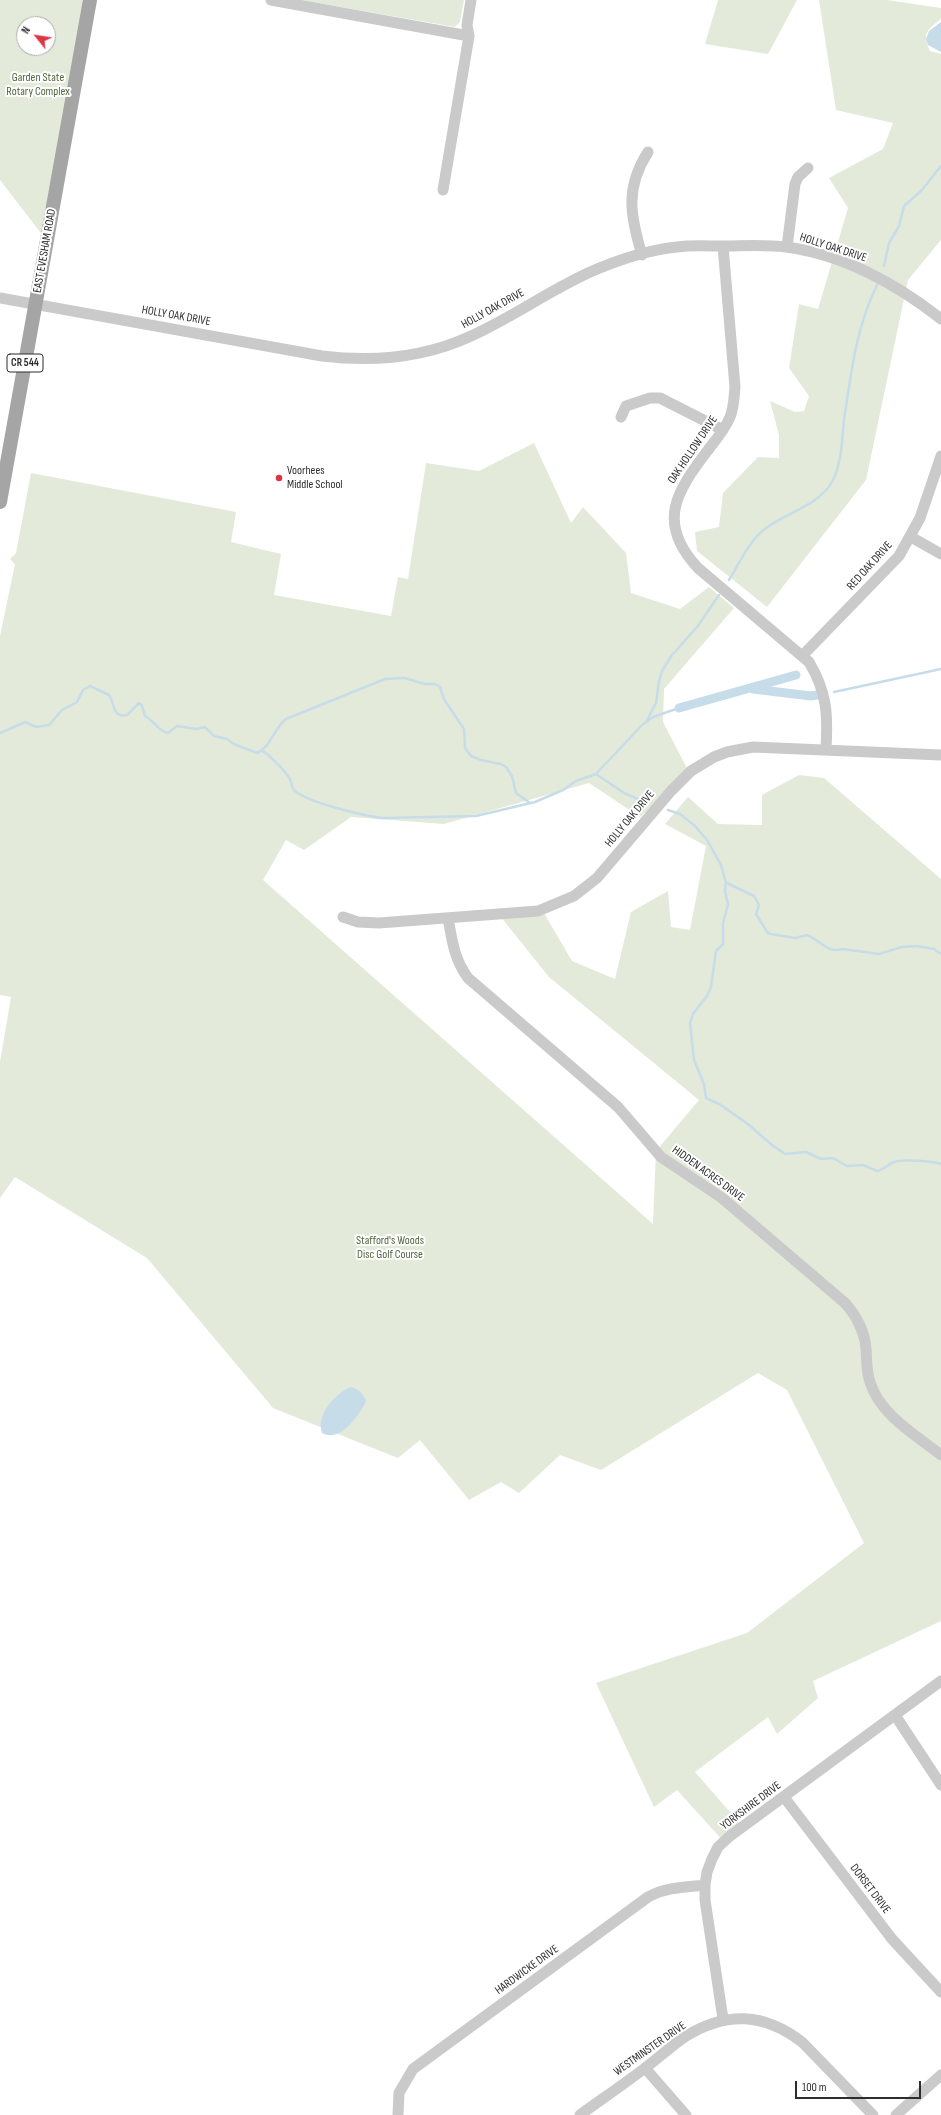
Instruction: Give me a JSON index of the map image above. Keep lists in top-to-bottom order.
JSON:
{
  "streets": {
    "main road": ["EAST EVESHAM ROAD", "CR 544"],
    "street": [
      "HOLLY OAK DRIVE",
      "OAK HOLLOW DRIVE",
      "RED OAK DRIVE",
      "HIDDEN ACRES DRIVE",
      "YORKSHIRE DRIVE",
      "DORSET DRIVE",
      "HARDWICKE DRIVE",
      "WESTMINSTER DRIVE"
    ]
  },
  "crossings": [
    ["HOLLY OAK DRIVE", "EAST EVESHAM ROAD"],
    ["HOLLY OAK DRIVE", "OAK HOLLOW DRIVE"],
    ["HOLLY OAK DRIVE", "HIDDEN ACRES DRIVE"],
    ["OAK HOLLOW DRIVE", "RED OAK DRIVE"],
    ["YORKSHIRE DRIVE", "DORSET DRIVE"],
    ["YORKSHIRE DRIVE", "HARDWICKE DRIVE"],
    ["YORKSHIRE DRIVE", "WESTMINSTER DRIVE"]
  ],
  "parks": ["Garden State Rotary Complex", "Stafford's Woods Disc Golf Course"],
  "places": ["Voorhees Middle School"],
  "scale_bar": "100 m",
  "north": "top left"
}
